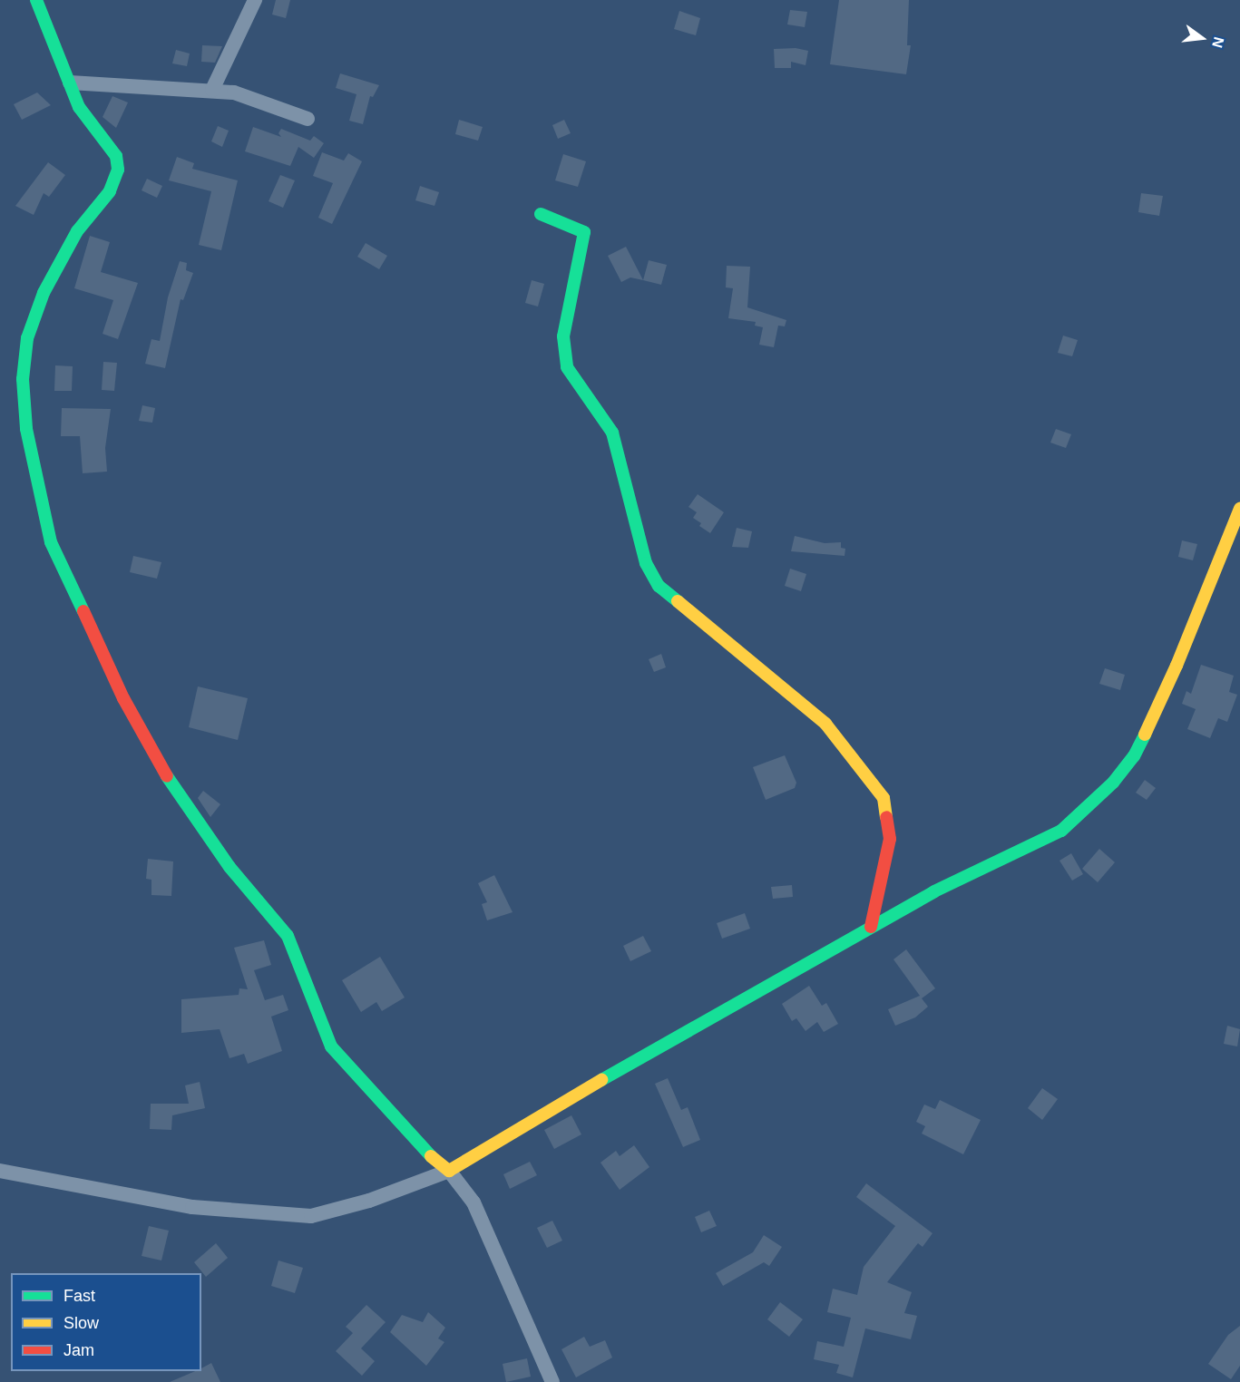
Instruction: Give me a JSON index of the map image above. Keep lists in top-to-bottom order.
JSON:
{
  "legend": ["Fast", "Slow", "Jam"],
  "north": "right"
}
